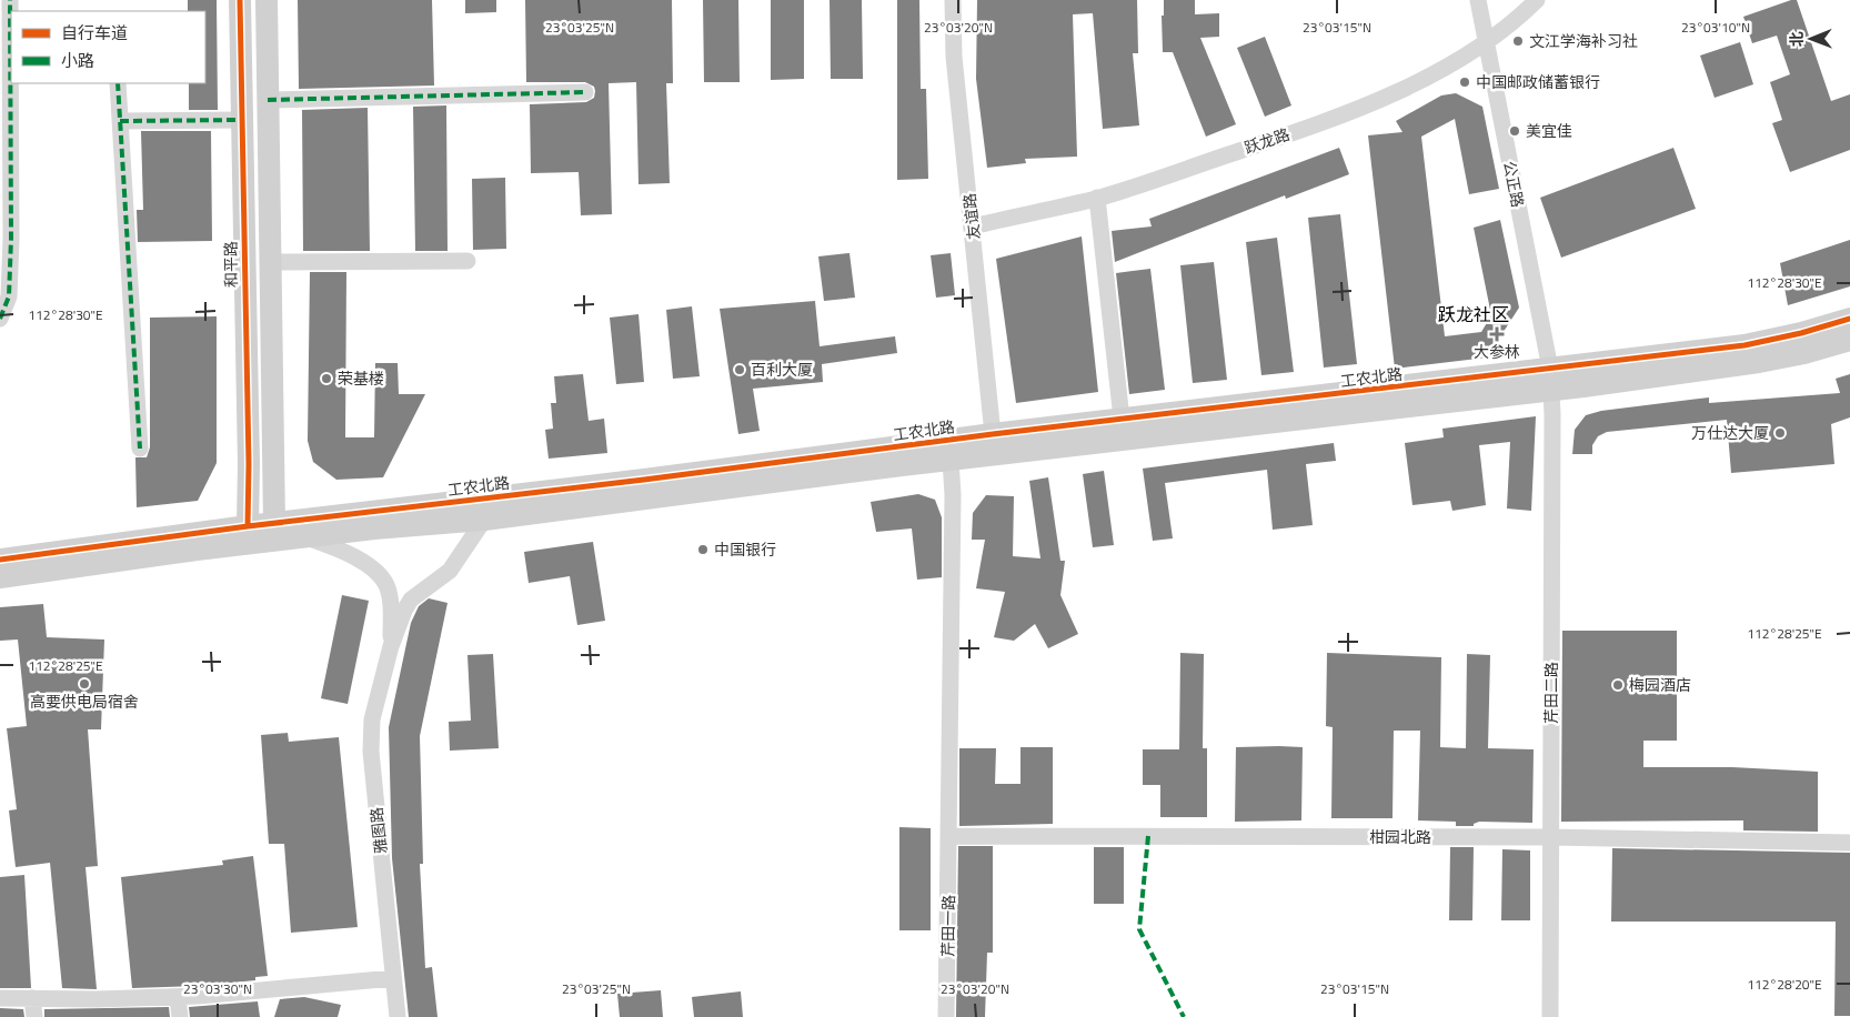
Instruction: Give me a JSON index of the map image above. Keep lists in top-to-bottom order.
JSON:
{
  "streets": {
    "street": [
      "跃龙路",
      "公正路",
      "友谊路",
      "和平路",
      "工农北路",
      "芹田二路",
      "雅图路",
      "柑园北路",
      "芹田一路"
    ]
  },
  "crossings": [
    ["跃龙路", "公正路"],
    ["跃龙路", "友谊路"],
    ["公正路", "工农北路"],
    ["公正路", "芹田二路"],
    ["友谊路", "工农北路"],
    ["和平路", "工农北路"],
    ["工农北路", "芹田二路"],
    ["工农北路", "芹田一路"],
    ["芹田二路", "柑园北路"],
    ["柑园北路", "芹田一路"]
  ],
  "districts": ["跃龙社区"],
  "places": {
    "other": [
      "文江学海补习社",
      "中国邮政储蓄银行",
      "美宜佳",
      "百利大厦",
      "荣基楼",
      "万仕达大厦",
      "中国银行",
      "高要供电局宿舍",
      "梅园酒店"
    ],
    "health": ["大参林"]
  },
  "legend": ["自行车道", "小路"],
  "north": "left",
  "coordinates": [
    "23°03'25\"N",
    "23°03'20\"N",
    "23°03'15\"N",
    "23°03'10\"N",
    "112°28'30\"E",
    "112°28'25\"E",
    "112°28'20\"E",
    "23°03'30\"N"
  ]
}
